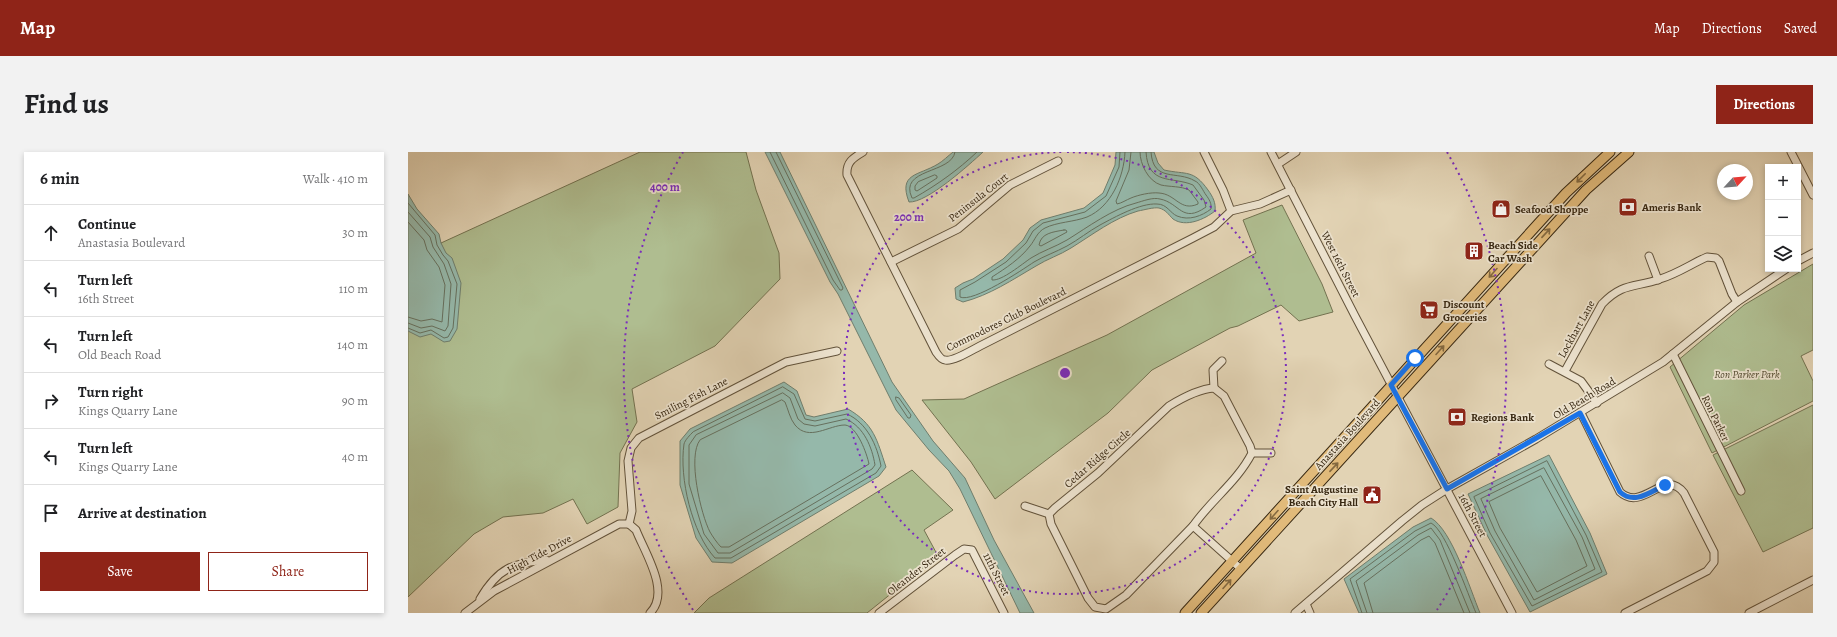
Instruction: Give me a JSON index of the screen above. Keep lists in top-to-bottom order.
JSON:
{
  "streets": {
    "main road": ["Anastasia Boulevard"],
    "street": [
      "Peninsula Court",
      "West 16th Street",
      "Commodores Club Boulevard",
      "Lockhart Lane",
      "Smiling Fish Lane",
      "Old Beach Road",
      "Ron Parker",
      "Cedar Ridge Circle",
      "16th Street",
      "High Tide Drive",
      "Oleander Street",
      "11th Street"
    ]
  },
  "crossings": [
    ["Peninsula Court", "Commodores Club Boulevard"],
    ["West 16th Street", "Commodores Club Boulevard"],
    ["West 16th Street", "Anastasia Boulevard"],
    ["West 16th Street", "16th Street"],
    ["Lockhart Lane", "Old Beach Road"],
    ["Smiling Fish Lane", "High Tide Drive"],
    ["Old Beach Road", "Ron Parker"],
    ["Old Beach Road", "16th Street"],
    ["Anastasia Boulevard", "16th Street"],
    ["Oleander Street", "11th Street"]
  ],
  "parks": ["Ron Parker Park"],
  "places": {
    "bank": ["Ameris Bank", "Regions Bank"],
    "shop": ["Seafood Shoppe"],
    "building": ["Beach Side Car Wash"],
    "supermarket": ["Discount Groceries"],
    "public building": ["Saint Augustine Beach City Hall"]
  },
  "north": "top right",
  "page": {
    "header": "Map",
    "nav": ["Map", "Directions", "Saved"],
    "title": "Find us",
    "buttons": [
      "Directions",
      ["Save", "Share"]
    ],
    "heading": ["6 min", "Walk · 410 m"],
    "map_buttons": ["+", "−"],
    "list": [
      ["Continue", "Anastasia Boulevard", "30 m"],
      ["Turn left", "16th Street", "110 m"],
      ["Turn left", "Old Beach Road", "140 m"],
      ["Turn right", "Kings Quarry Lane", "90 m"],
      ["Turn left", "Kings Quarry Lane", "40 m"],
      "Arrive at destination"
    ]
  },
  "rings": ["400 m", "200 m"]
}
